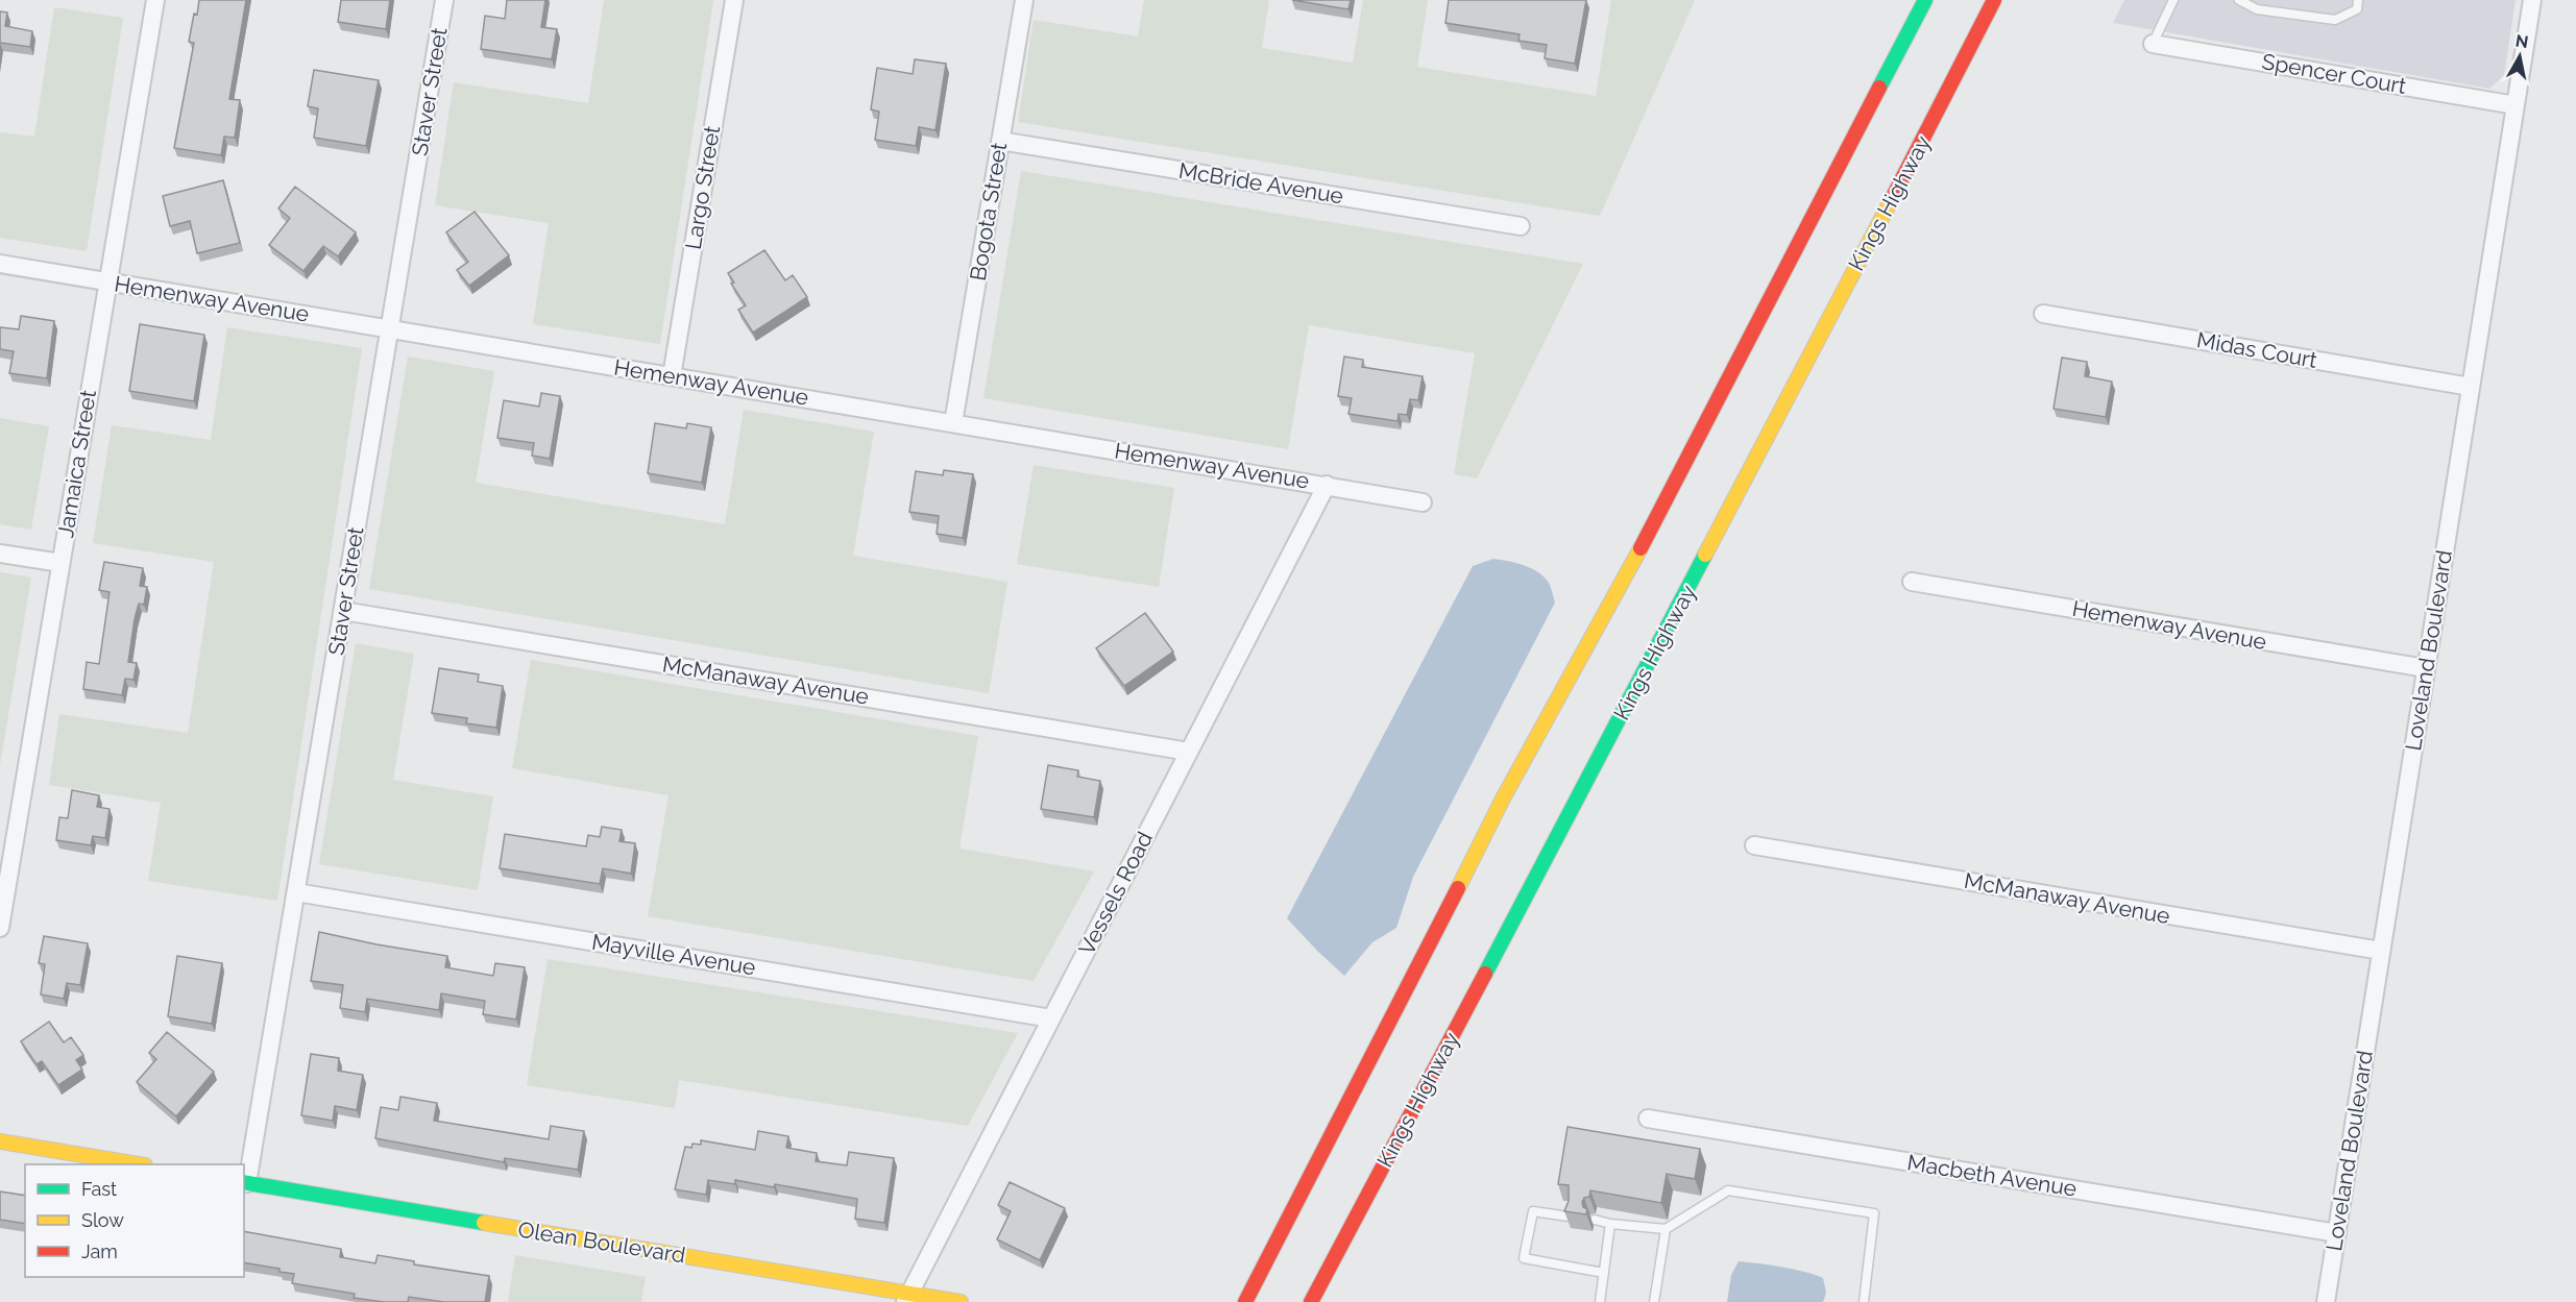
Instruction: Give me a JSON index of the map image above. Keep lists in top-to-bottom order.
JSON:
{
  "streets": {
    "main road": ["Kings Highway", "Olean Boulevard"],
    "street": [
      "Spencer Court",
      "Staver Street",
      "McBride Avenue",
      "Largo Street",
      "Bogota Street",
      "Hemenway Avenue",
      "Midas Court",
      "Jamaica Street",
      "Loveland Boulevard",
      "McManaway Avenue",
      "Vessels Road",
      "Mayville Avenue",
      "Macbeth Avenue"
    ]
  },
  "crossings": [
    ["Spencer Court", "Loveland Boulevard"],
    ["Staver Street", "Hemenway Avenue"],
    ["Staver Street", "McManaway Avenue"],
    ["Staver Street", "Mayville Avenue"],
    ["Staver Street", "Olean Boulevard"],
    ["McBride Avenue", "Bogota Street"],
    ["Largo Street", "Hemenway Avenue"],
    ["Bogota Street", "Hemenway Avenue"],
    ["Hemenway Avenue", "Jamaica Street"],
    ["Hemenway Avenue", "Loveland Boulevard"],
    ["Hemenway Avenue", "Vessels Road"],
    ["Midas Court", "Loveland Boulevard"],
    ["Loveland Boulevard", "McManaway Avenue"],
    ["Loveland Boulevard", "Macbeth Avenue"],
    ["McManaway Avenue", "Vessels Road"],
    ["Vessels Road", "Mayville Avenue"],
    ["Vessels Road", "Olean Boulevard"]
  ],
  "legend": ["Fast", "Slow", "Jam"],
  "north": "top"
}
